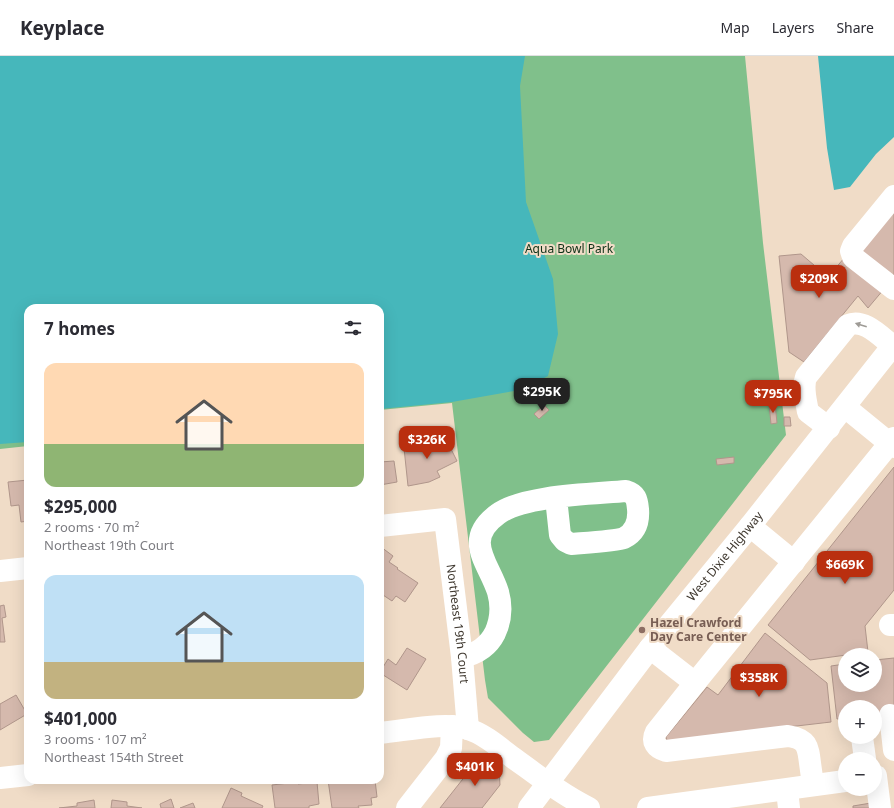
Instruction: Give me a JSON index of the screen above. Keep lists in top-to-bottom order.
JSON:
{
  "streets": {
    "street": ["West Dixie Highway", "Northeast 19th Court"]
  },
  "parks": ["Aqua Bowl Park"],
  "places": ["Hazel Crawford Day Care Center"],
  "page": {
    "header": "Keyplace",
    "nav": ["Map", "Layers", "Share"],
    "price": [
      "$209K",
      "$295K",
      "$795K",
      "$326K",
      "$669K",
      "$358K",
      "$401K"
    ],
    "heading": "7 homes",
    "list": [
      {
        "name": "$295,000",
        "note": "2 rooms · 70 m² · Northeast 19th Court"
      },
      {
        "name": "$401,000",
        "note": "3 rooms · 107 m² · Northeast 154th Street"
      }
    ],
    "map_buttons": ["+", "−"]
  }
}
